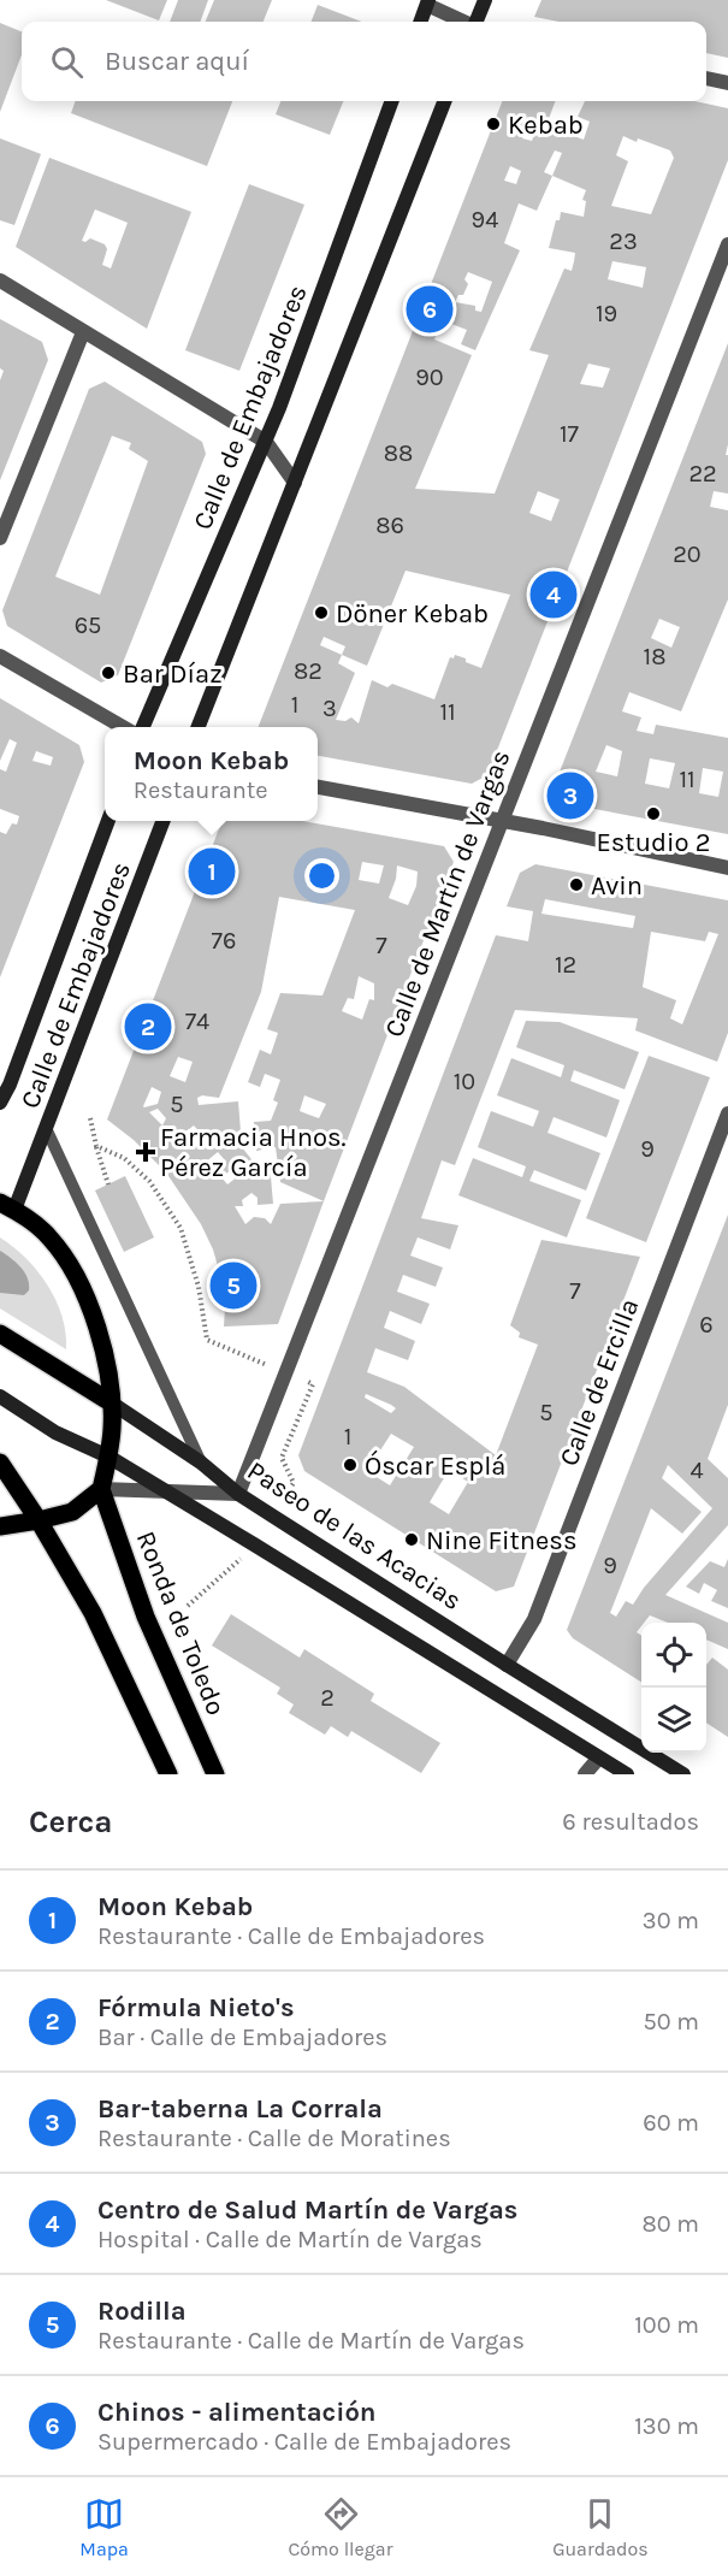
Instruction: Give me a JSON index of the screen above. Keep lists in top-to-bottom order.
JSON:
{
  "streets": {
    "main road": ["Calle de Embajadores", "Paseo de las Acacias", "Ronda de Toledo"],
    "street": ["Calle de Martín de Vargas", "Calle de Ercilla"]
  },
  "crossings": [
    ["Calle de Martín de Vargas", "Paseo de las Acacias"],
    ["Calle de Ercilla", "Paseo de las Acacias"]
  ],
  "places": {
    "other": [
      "Kebab",
      "Döner Kebab",
      "Bar Díaz",
      "Estudio 2",
      "Avin",
      "Óscar Esplá",
      "Nine Fitness"
    ],
    "health": ["Farmacia Hnos. Pérez García"]
  },
  "house_numbers": [
    "94",
    "23",
    "19",
    "90",
    "17",
    "88",
    "22",
    "86",
    "20",
    "65",
    "18",
    "82",
    "1",
    "3",
    "11",
    "11",
    "76",
    "7",
    "12",
    "74",
    "10",
    "5",
    "9",
    "7",
    "6",
    "5",
    "1",
    "4",
    "9",
    "2"
  ],
  "page": {
    "search": "Buscar aquí",
    "pins": [
      "6",
      "4",
      "3",
      "1",
      "2",
      "5"
    ],
    "popup": ["Moon Kebab", "Restaurante"],
    "heading": ["Cerca", "6 resultados"],
    "list": [
      {
        "mark": "1",
        "name": "Moon Kebab",
        "note": "Restaurante · Calle de Embajadores",
        "value": "30 m"
      },
      {
        "mark": "2",
        "name": "Fórmula Nieto's",
        "note": "Bar · Calle de Embajadores",
        "value": "50 m"
      },
      {
        "mark": "3",
        "name": "Bar-taberna La Corrala",
        "note": "Restaurante · Calle de Moratines",
        "value": "60 m"
      },
      {
        "mark": "4",
        "name": "Centro de Salud Martín de Vargas",
        "note": "Hospital · Calle de Martín de Vargas",
        "value": "80 m"
      },
      {
        "mark": "5",
        "name": "Rodilla",
        "note": "Restaurante · Calle de Martín de Vargas",
        "value": "100 m"
      },
      {
        "mark": "6",
        "name": "Chinos - alimentación",
        "note": "Supermercado · Calle de Embajadores",
        "value": "130 m"
      }
    ],
    "nav": ["Mapa", "Cómo llegar", "Guardados"]
  }
}
